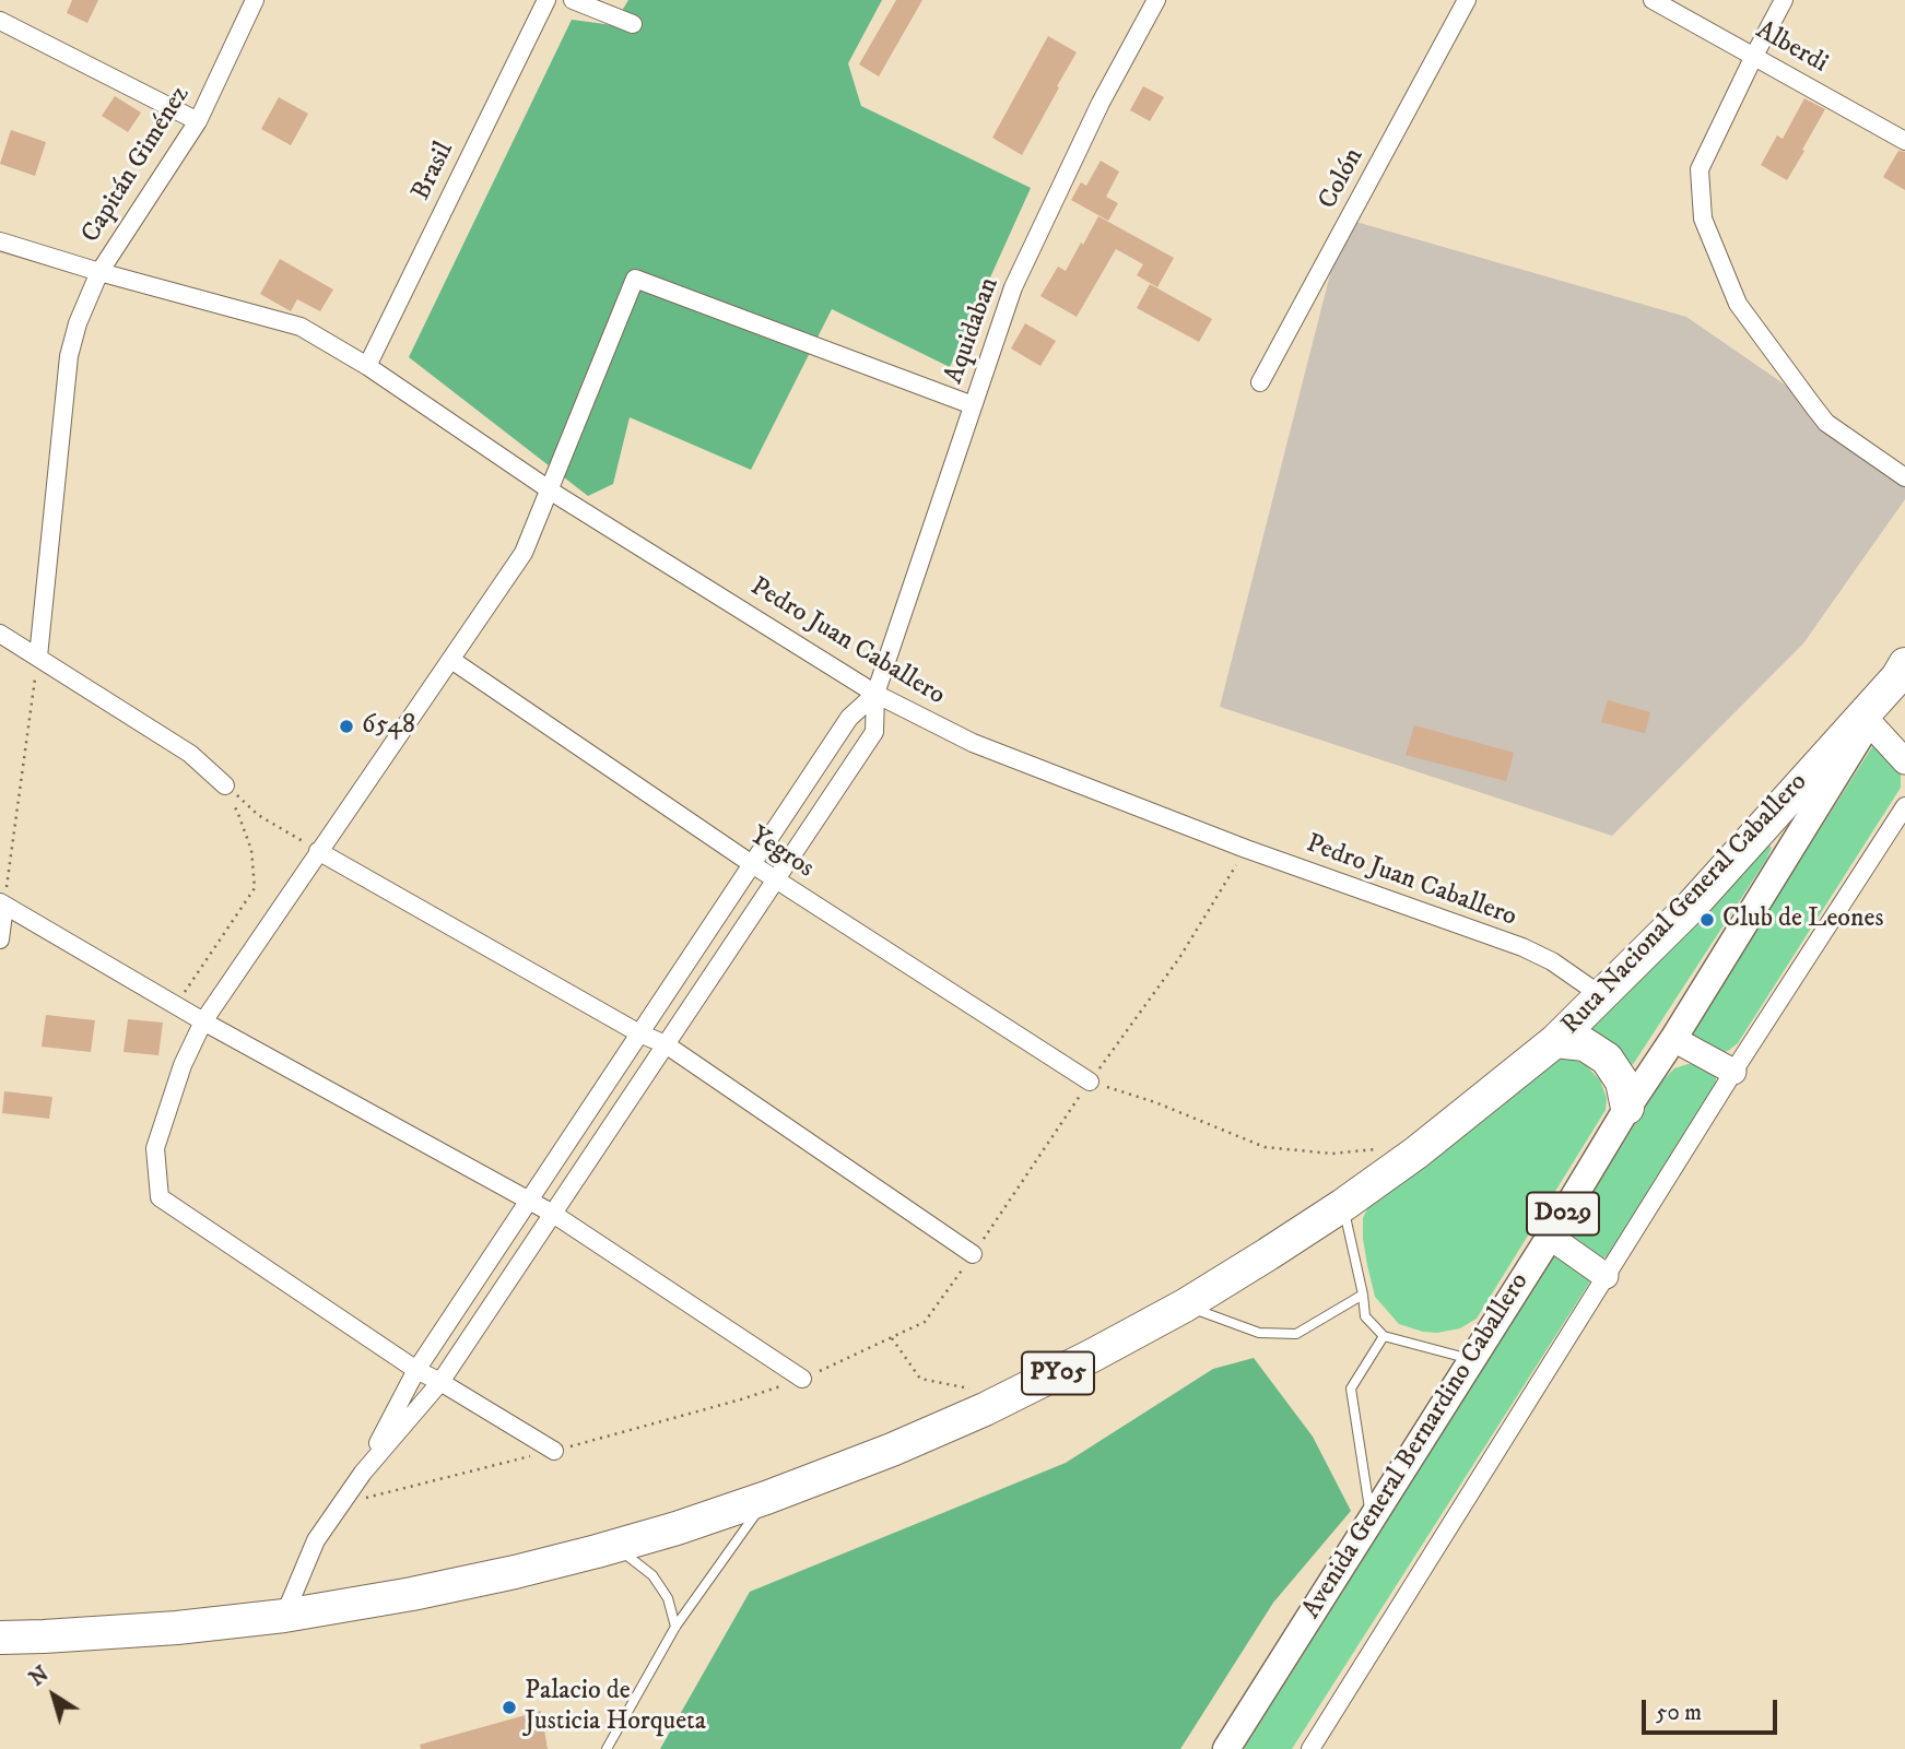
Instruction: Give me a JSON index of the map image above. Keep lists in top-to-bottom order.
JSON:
{
  "streets": {
    "highway": ["Ruta Nacional General Caballero", "PY05"],
    "main road": ["D029", "Avenida General Bernardino Caballero"],
    "street": [
      "Alberdi",
      "Capitán Giménez",
      "Brasil",
      "Colón",
      "Aquidaban",
      "Pedro Juan Caballero",
      "Yegros"
    ]
  },
  "crossings": [
    ["Capitán Giménez", "Pedro Juan Caballero"],
    ["Brasil", "Pedro Juan Caballero"],
    ["Aquidaban", "Pedro Juan Caballero"],
    ["Pedro Juan Caballero", "Ruta Nacional General Caballero"],
    ["Ruta Nacional General Caballero", "Avenida General Bernardino Caballero"]
  ],
  "places": ["6548", "Club de Leones", "Palacio de Justicia Horqueta"],
  "scale_bar": "50 m",
  "north": "top left"
}
